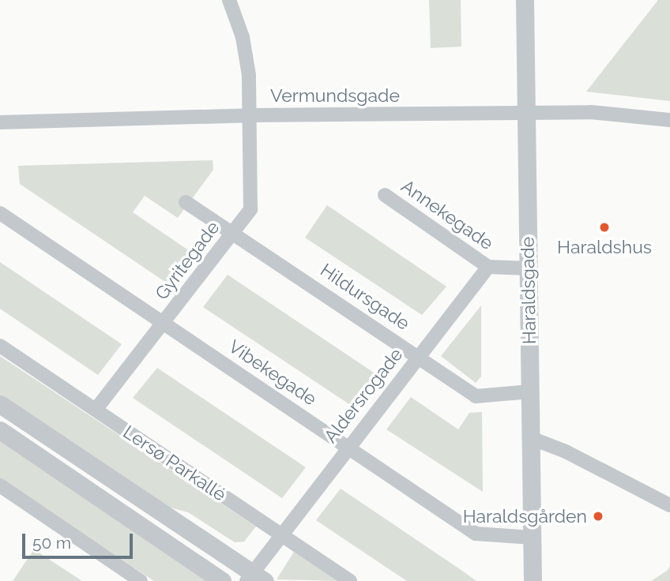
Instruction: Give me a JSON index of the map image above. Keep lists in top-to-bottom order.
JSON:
{
  "streets": {
    "street": [
      "Vermundsgade",
      "Annekegade",
      "Gyritegade",
      "Haraldsgade",
      "Hildursgade",
      "Vibekegade",
      "Aldersrogade",
      "Lersø Parkallé"
    ]
  },
  "crossings": [
    ["Vermundsgade", "Gyritegade"],
    ["Vermundsgade", "Haraldsgade"],
    ["Annekegade", "Aldersrogade"],
    ["Gyritegade", "Hildursgade"],
    ["Gyritegade", "Vibekegade"],
    ["Gyritegade", "Lersø Parkallé"],
    ["Haraldsgade", "Hildursgade"],
    ["Haraldsgade", "Vibekegade"],
    ["Hildursgade", "Aldersrogade"],
    ["Vibekegade", "Aldersrogade"],
    ["Aldersrogade", "Lersø Parkallé"]
  ],
  "places": ["Haraldshus", "Haraldsgården"],
  "scale_bar": "50 m"
}
